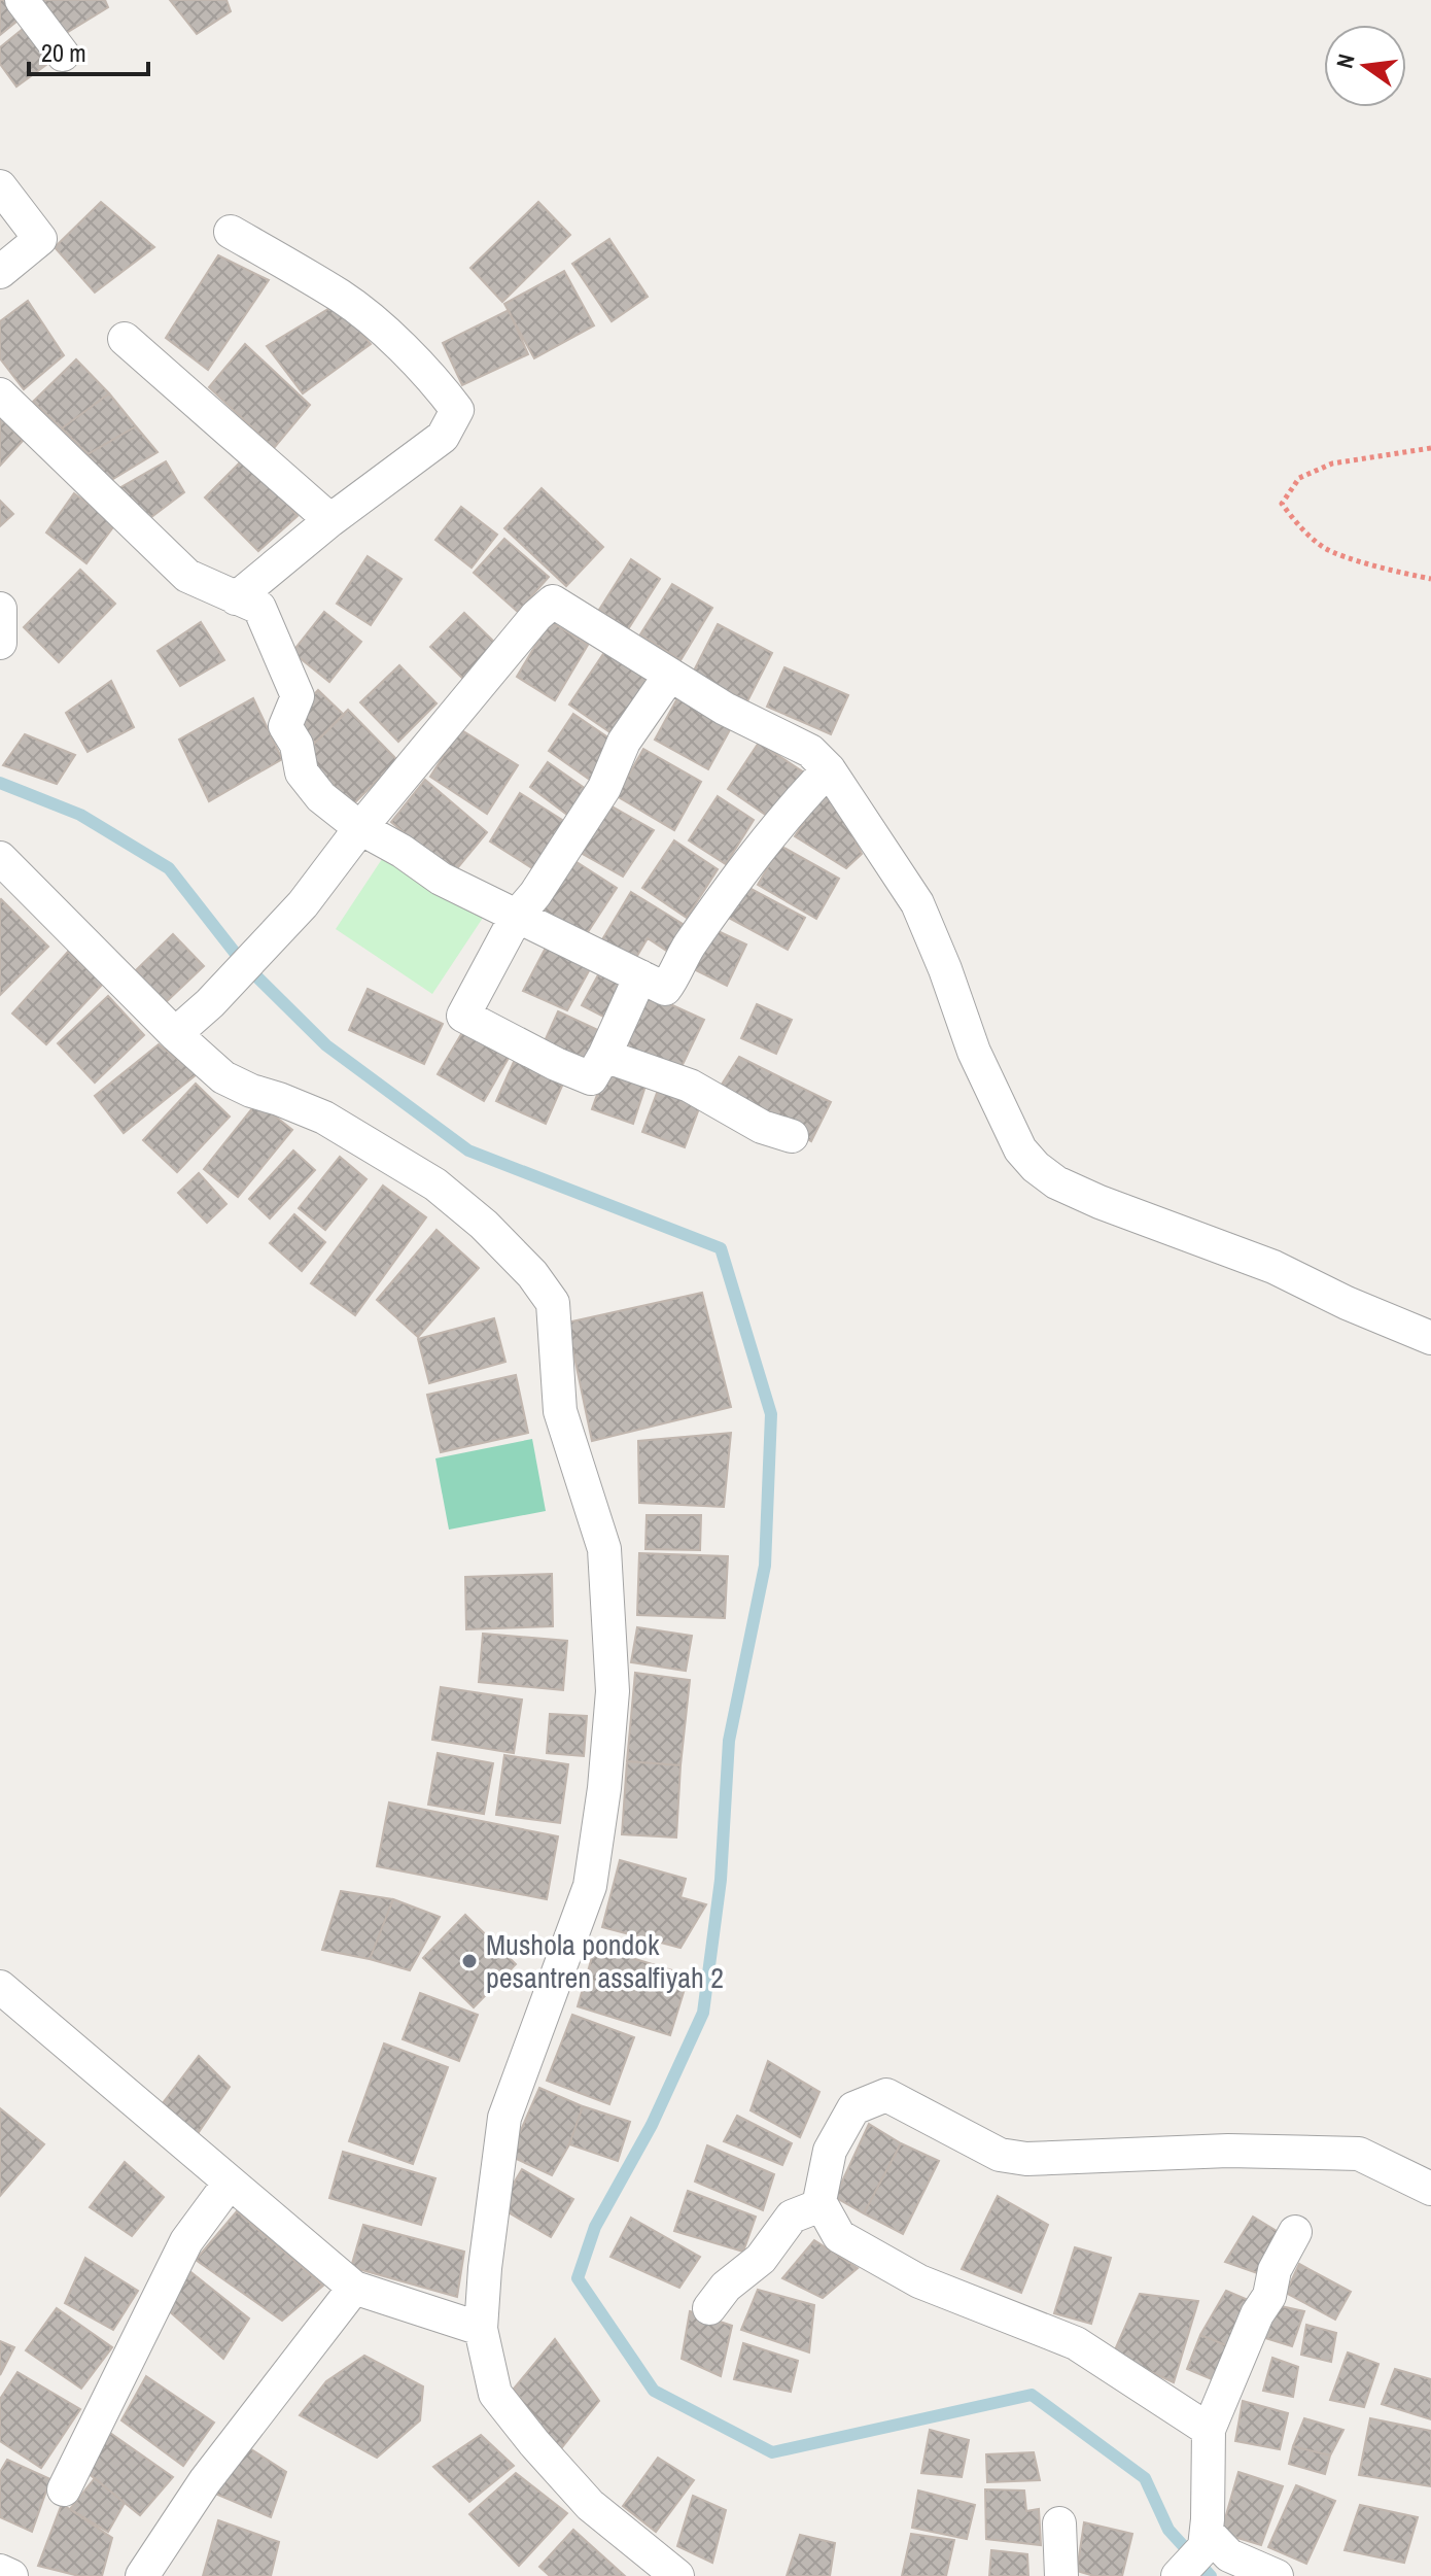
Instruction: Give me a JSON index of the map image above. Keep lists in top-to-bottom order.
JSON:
{
  "places": ["Mushola pondok pesantren assalfiyah 2"],
  "scale_bar": "20 m",
  "north": "left"
}
